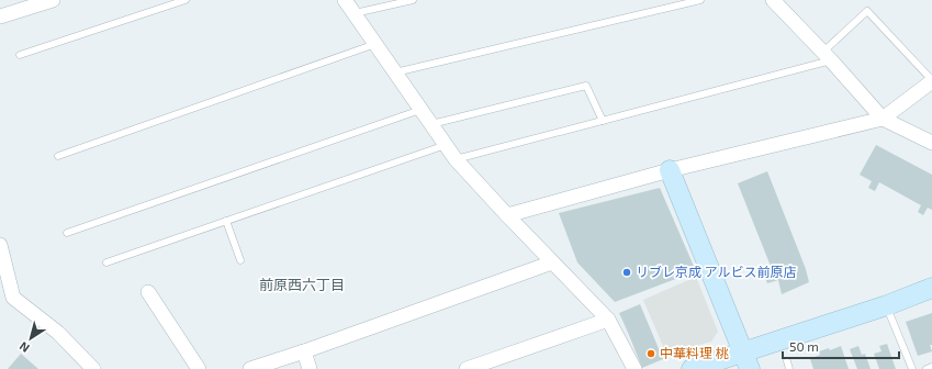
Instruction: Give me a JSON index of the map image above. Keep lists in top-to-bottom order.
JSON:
{
  "districts": ["前原西六丁目"],
  "places": ["リブレ京成 アルビス前原店", "中華料理 桃"],
  "scale_bar": "50 m",
  "north": "bottom left"
}
